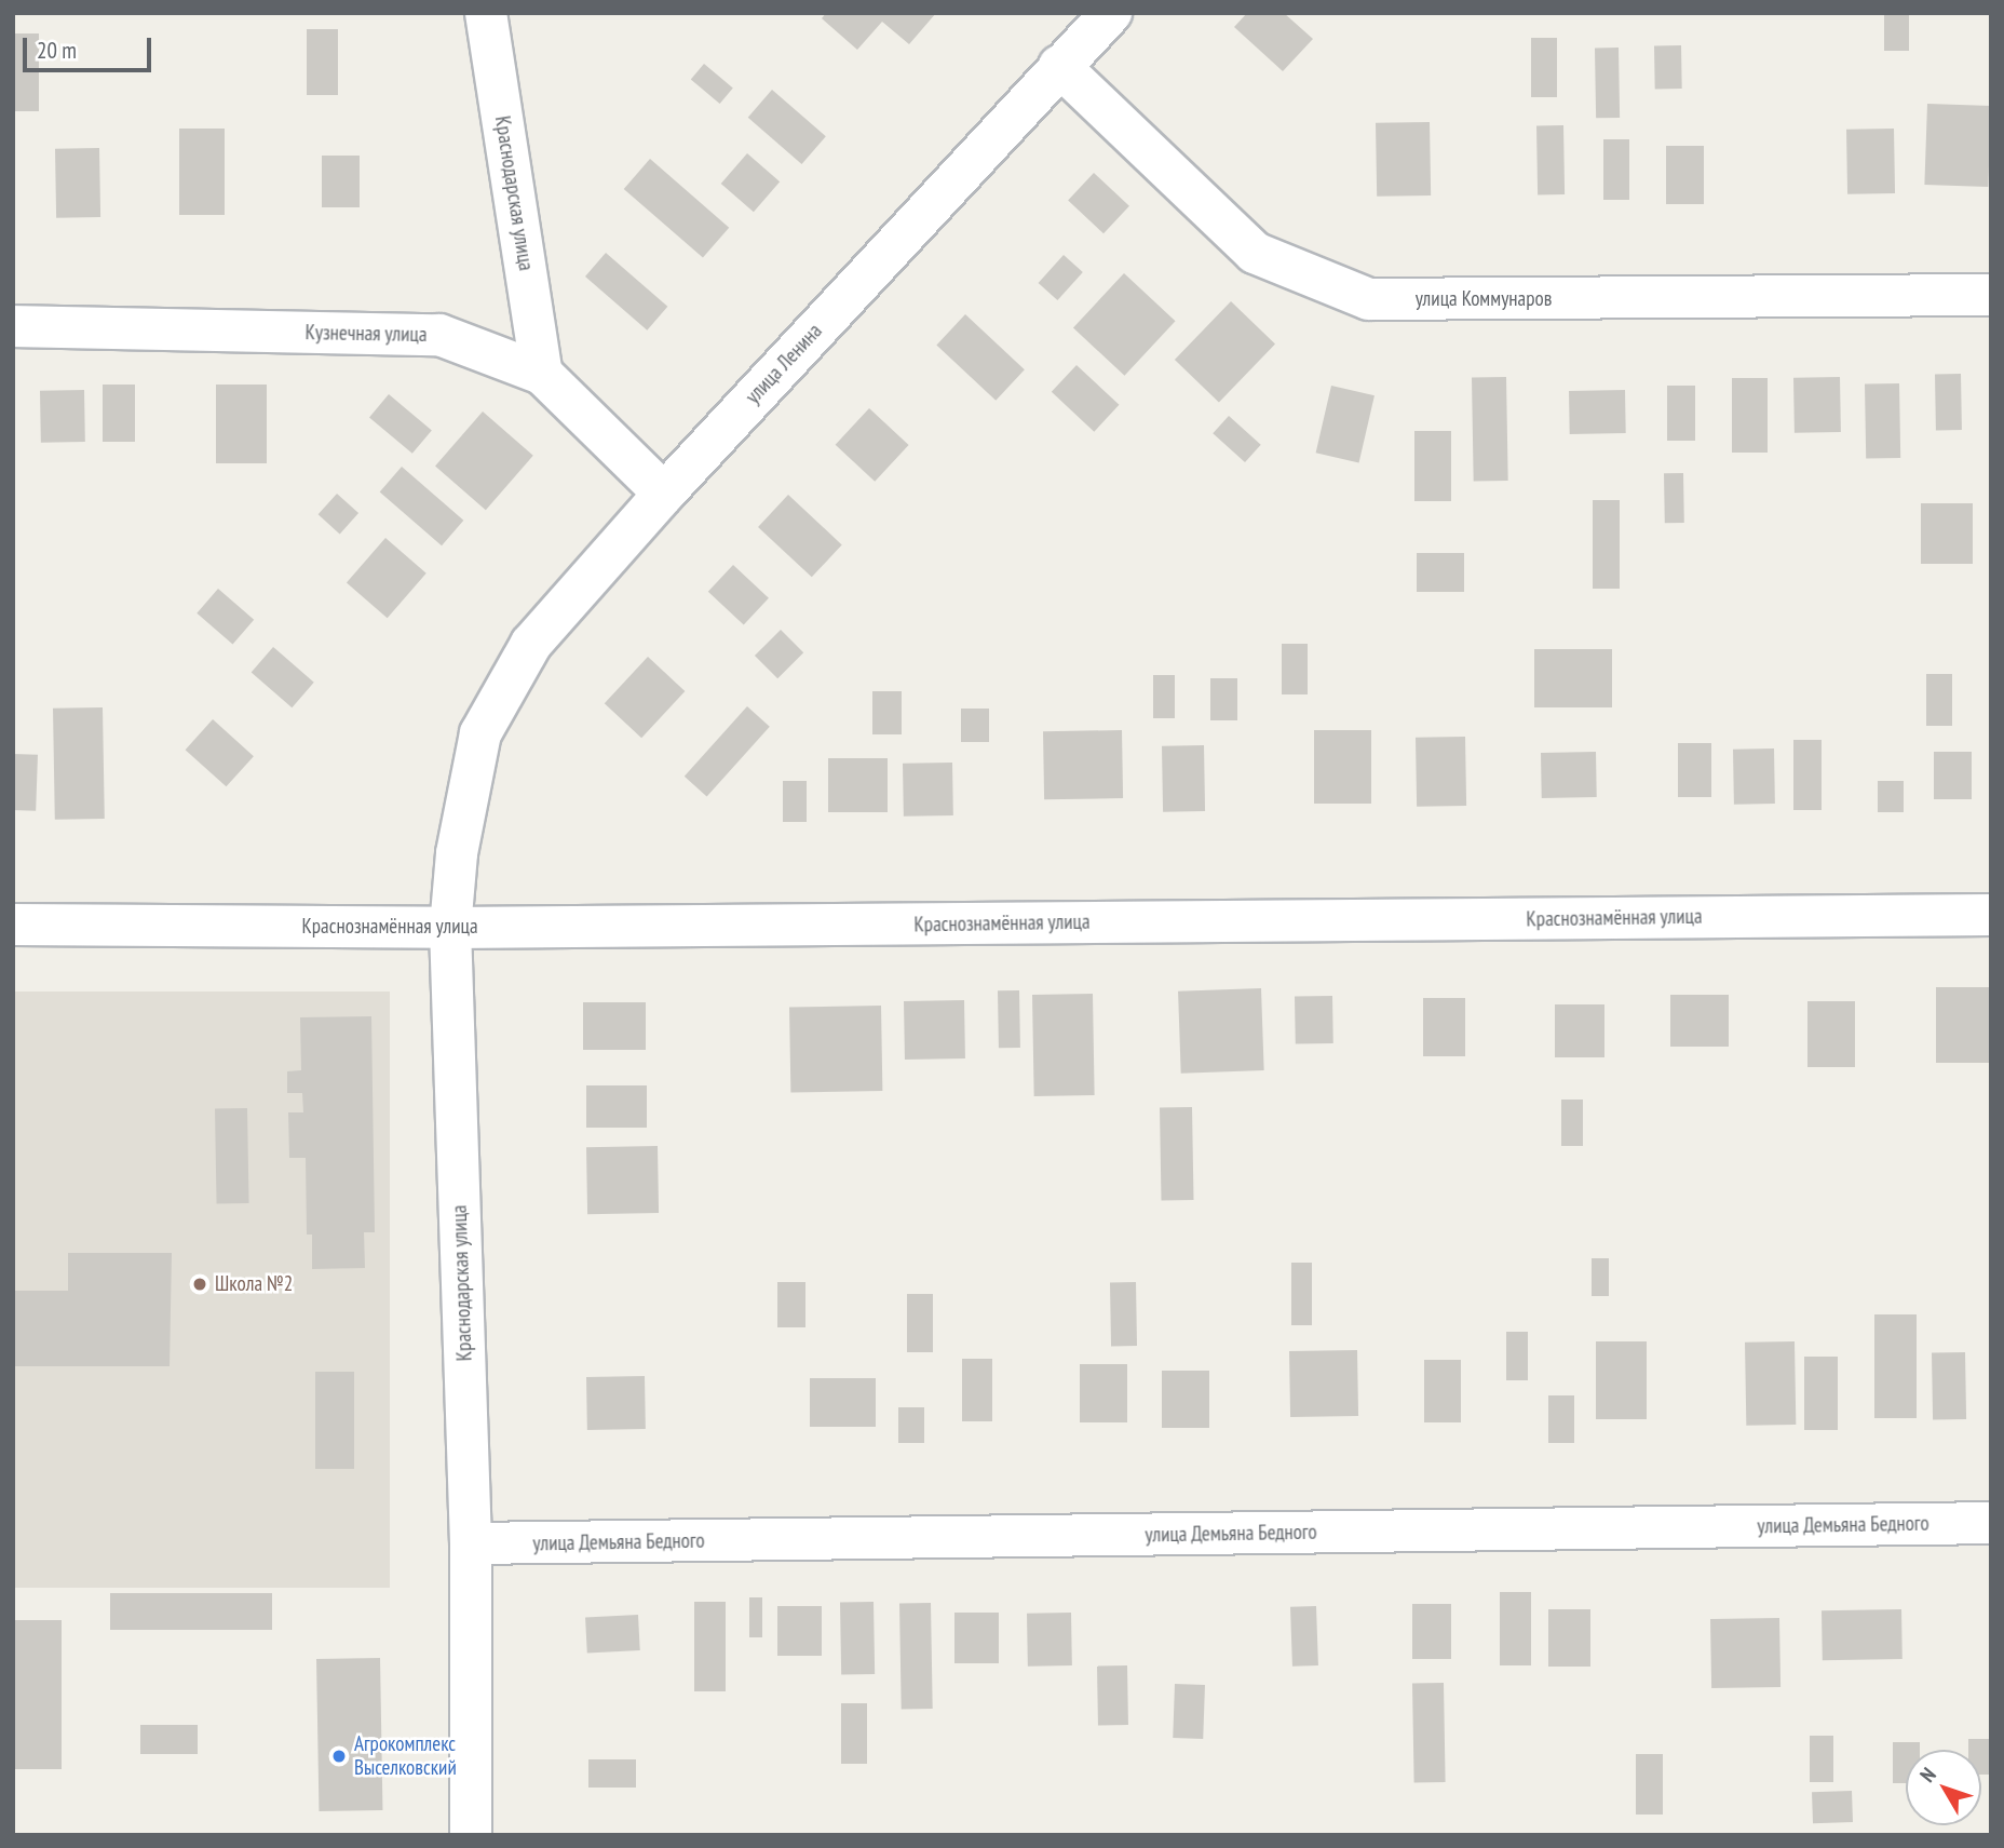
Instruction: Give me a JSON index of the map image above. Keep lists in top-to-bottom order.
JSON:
{
  "streets": {
    "street": [
      "Краснодарская улица",
      "улица Коммунаров",
      "Кузнечная улица",
      "улица Ленина",
      "Краснознамённая улица",
      "улица Демьяна Бедного"
    ]
  },
  "crossings": [
    ["Краснодарская улица", "Кузнечная улица"],
    ["Краснодарская улица", "улица Ленина"],
    ["Краснодарская улица", "Краснознамённая улица"],
    ["Краснодарская улица", "улица Демьяна Бедного"],
    ["улица Коммунаров", "улица Ленина"],
    ["Кузнечная улица", "улица Ленина"]
  ],
  "places": ["Школа №2", "Агрокомплекс Выселковский"],
  "scale_bar": "20 m",
  "north": "top left"
}
